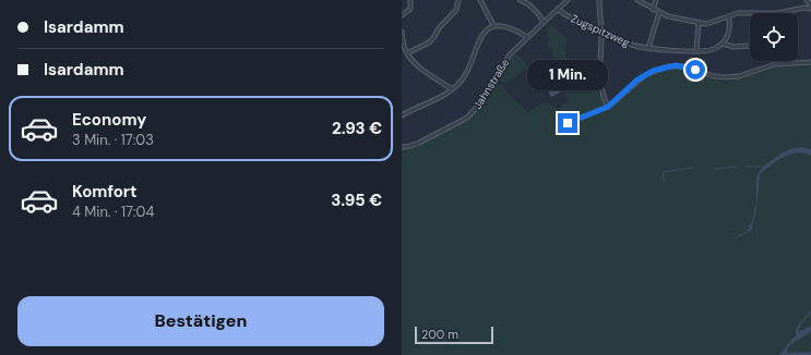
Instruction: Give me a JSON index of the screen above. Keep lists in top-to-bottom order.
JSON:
{
  "streets": {
    "street": ["Zugspitzweg", "Jahnstraße"]
  },
  "crossings": [
    ["Zugspitzweg", "Jahnstraße"]
  ],
  "scale_bar": "200 m",
  "page": {
    "banner": ["Isardamm", "Isardamm"],
    "bubble": "1 Min.",
    "list": [
      {
        "name": "Economy",
        "note": "3 Min. · 17:03",
        "value": "2.93 €"
      },
      {
        "name": "Komfort",
        "note": "4 Min. · 17:04",
        "value": "3.95 €"
      }
    ],
    "buttons": "Bestätigen",
    "scale": "200 m"
  }
}
